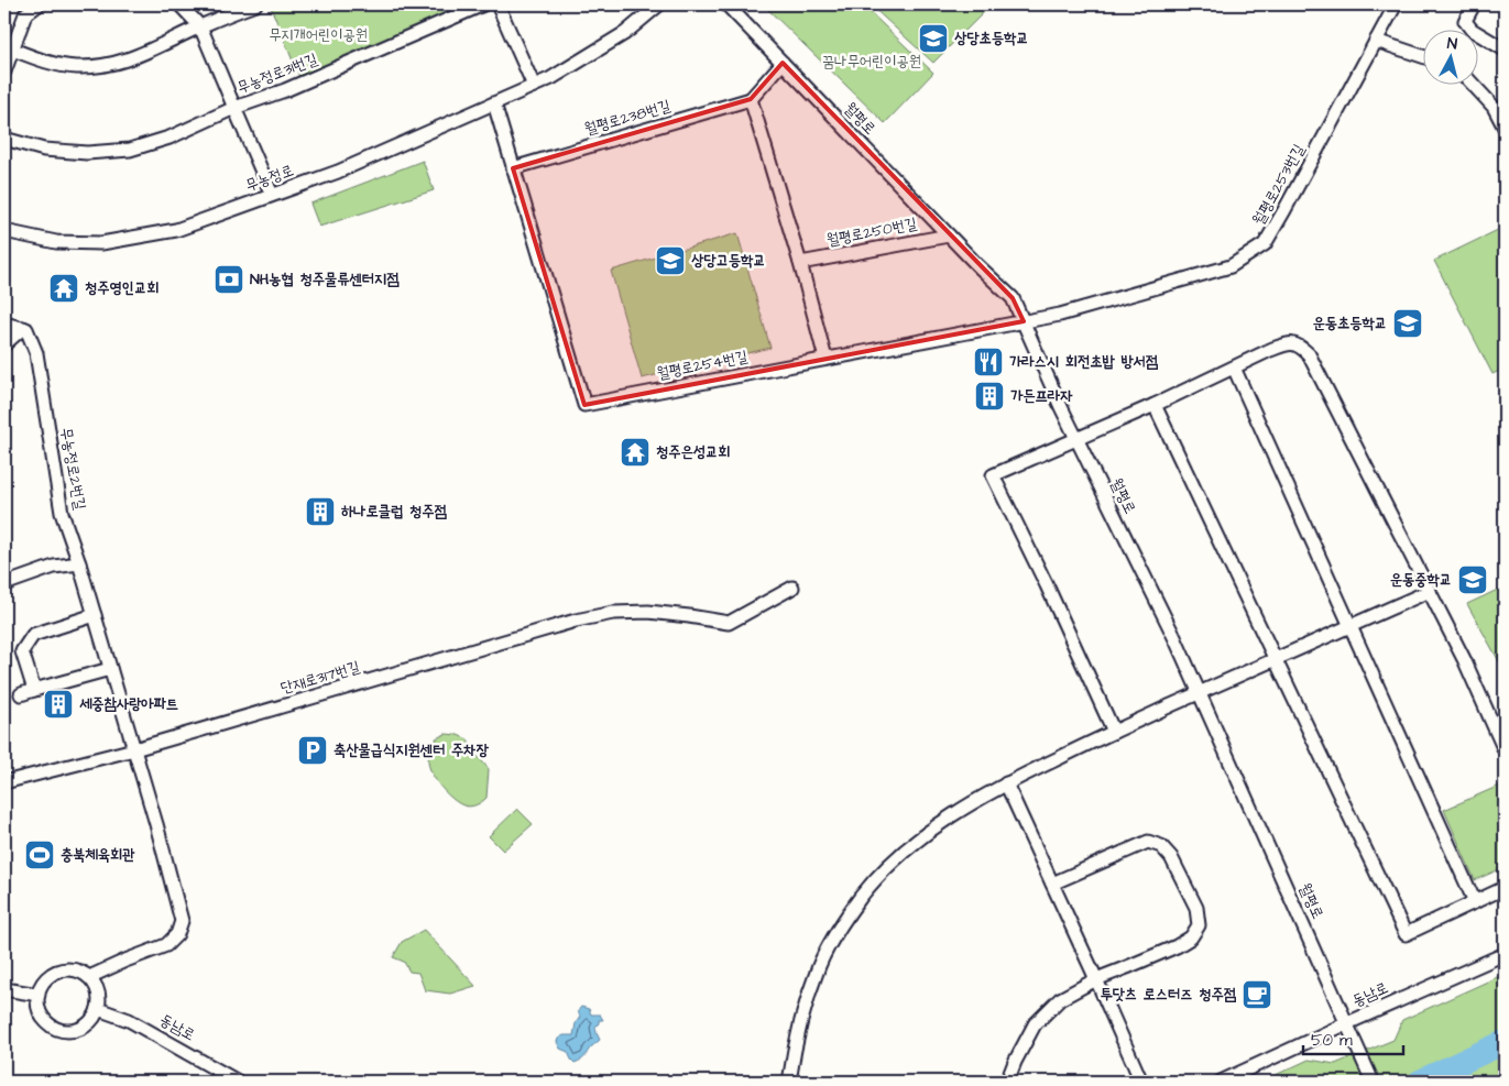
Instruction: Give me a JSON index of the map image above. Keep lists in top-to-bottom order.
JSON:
{
  "streets": {
    "street": [
      "무농정로31번길",
      "월평로238번길",
      "월평로",
      "무농정로",
      "월평로253번길",
      "월평로250번길",
      "월평로254번길",
      "무농정로2번길",
      "단재로317번길",
      "동남로"
    ]
  },
  "crossings": [
    ["무농정로31번길", "무농정로"],
    ["월평로238번길", "월평로254번길"],
    ["월평로", "월평로253번길"],
    ["월평로", "월평로250번길"],
    ["월평로", "월평로254번길"],
    ["월평로", "동남로"],
    ["월평로253번길", "월평로254번길"],
    ["무농정로2번길", "단재로317번길"]
  ],
  "parks": ["무지개어린이공원", "꿈나무어린이공원"],
  "places": {
    "school or university": [
      "상당초등학교",
      "상당고등학교",
      "운동초등학교",
      "운동중학교"
    ],
    "bank": ["NH농협 청주물류센터지점"],
    "temple": ["청주영인교회", "청주은성교회"],
    "restaurant": ["가라스시 회전초밥 방서점"],
    "building": ["가든프라자", "하나로클럽 청주점", "세중참사랑아파트"],
    "parking": ["축산물급식지원센터 주차장"],
    "sports": ["충북체육회관"],
    "cafe": ["투닷츠 로스터즈 청주점"]
  },
  "scale_bar": "50 m",
  "north": "top"
}
